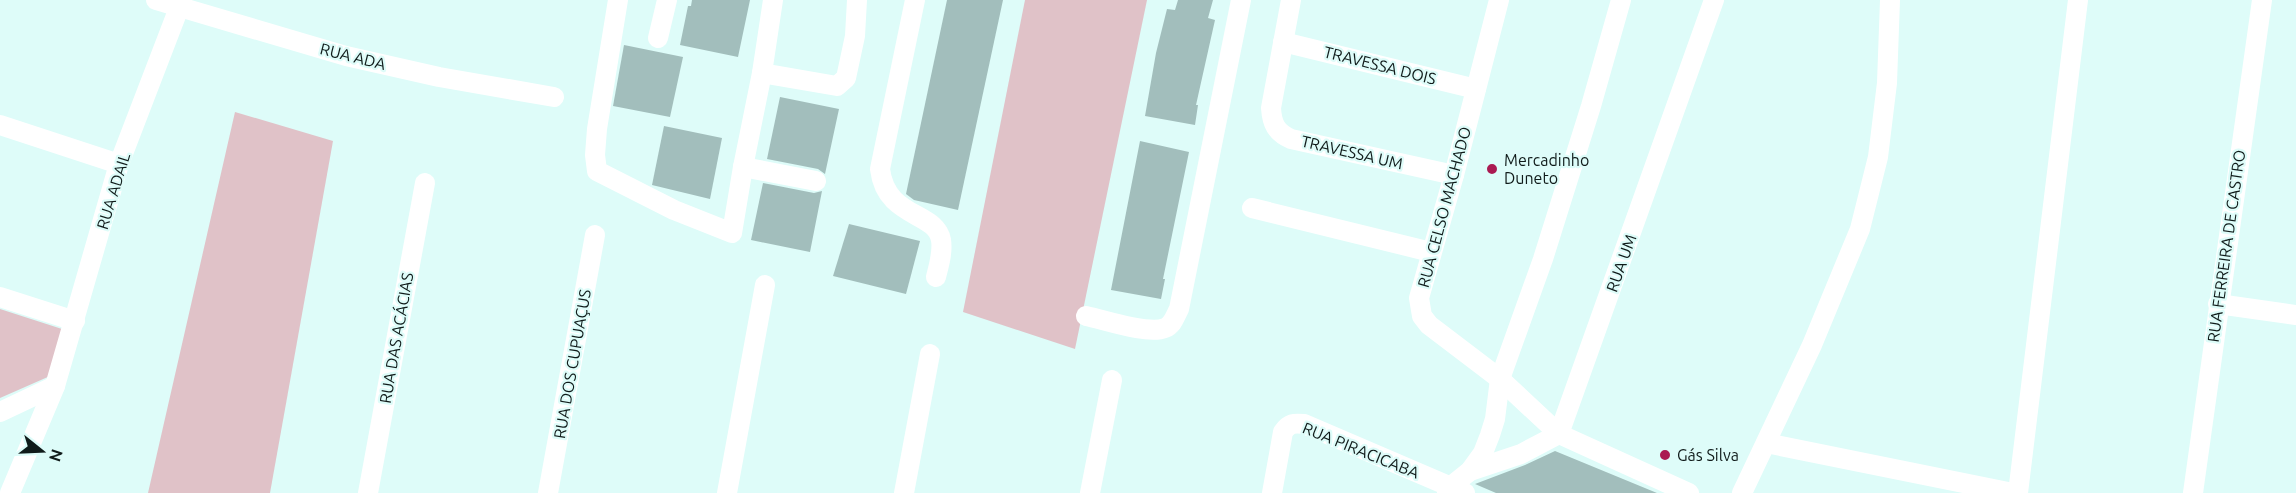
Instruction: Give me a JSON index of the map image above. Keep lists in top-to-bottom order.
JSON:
{
  "streets": {
    "street": [
      "RUA ADA",
      "TRAVESSA DOIS",
      "TRAVESSA UM",
      "RUA ADAIL",
      "RUA CELSO MACHADO",
      "RUA FERREIRA DE CASTRO",
      "RUA UM",
      "RUA DAS ACÁCIAS",
      "RUA DOS CUPUAÇUS",
      "RUA PIRACICABA"
    ]
  },
  "crossings": [
    ["RUA ADA", "RUA ADAIL"],
    ["TRAVESSA DOIS", "TRAVESSA UM"],
    ["TRAVESSA DOIS", "RUA CELSO MACHADO"],
    ["TRAVESSA UM", "RUA CELSO MACHADO"],
    ["RUA CELSO MACHADO", "RUA UM"]
  ],
  "places": ["Mercadinho Duneto", "Gás Silva"],
  "north": "right"
}
